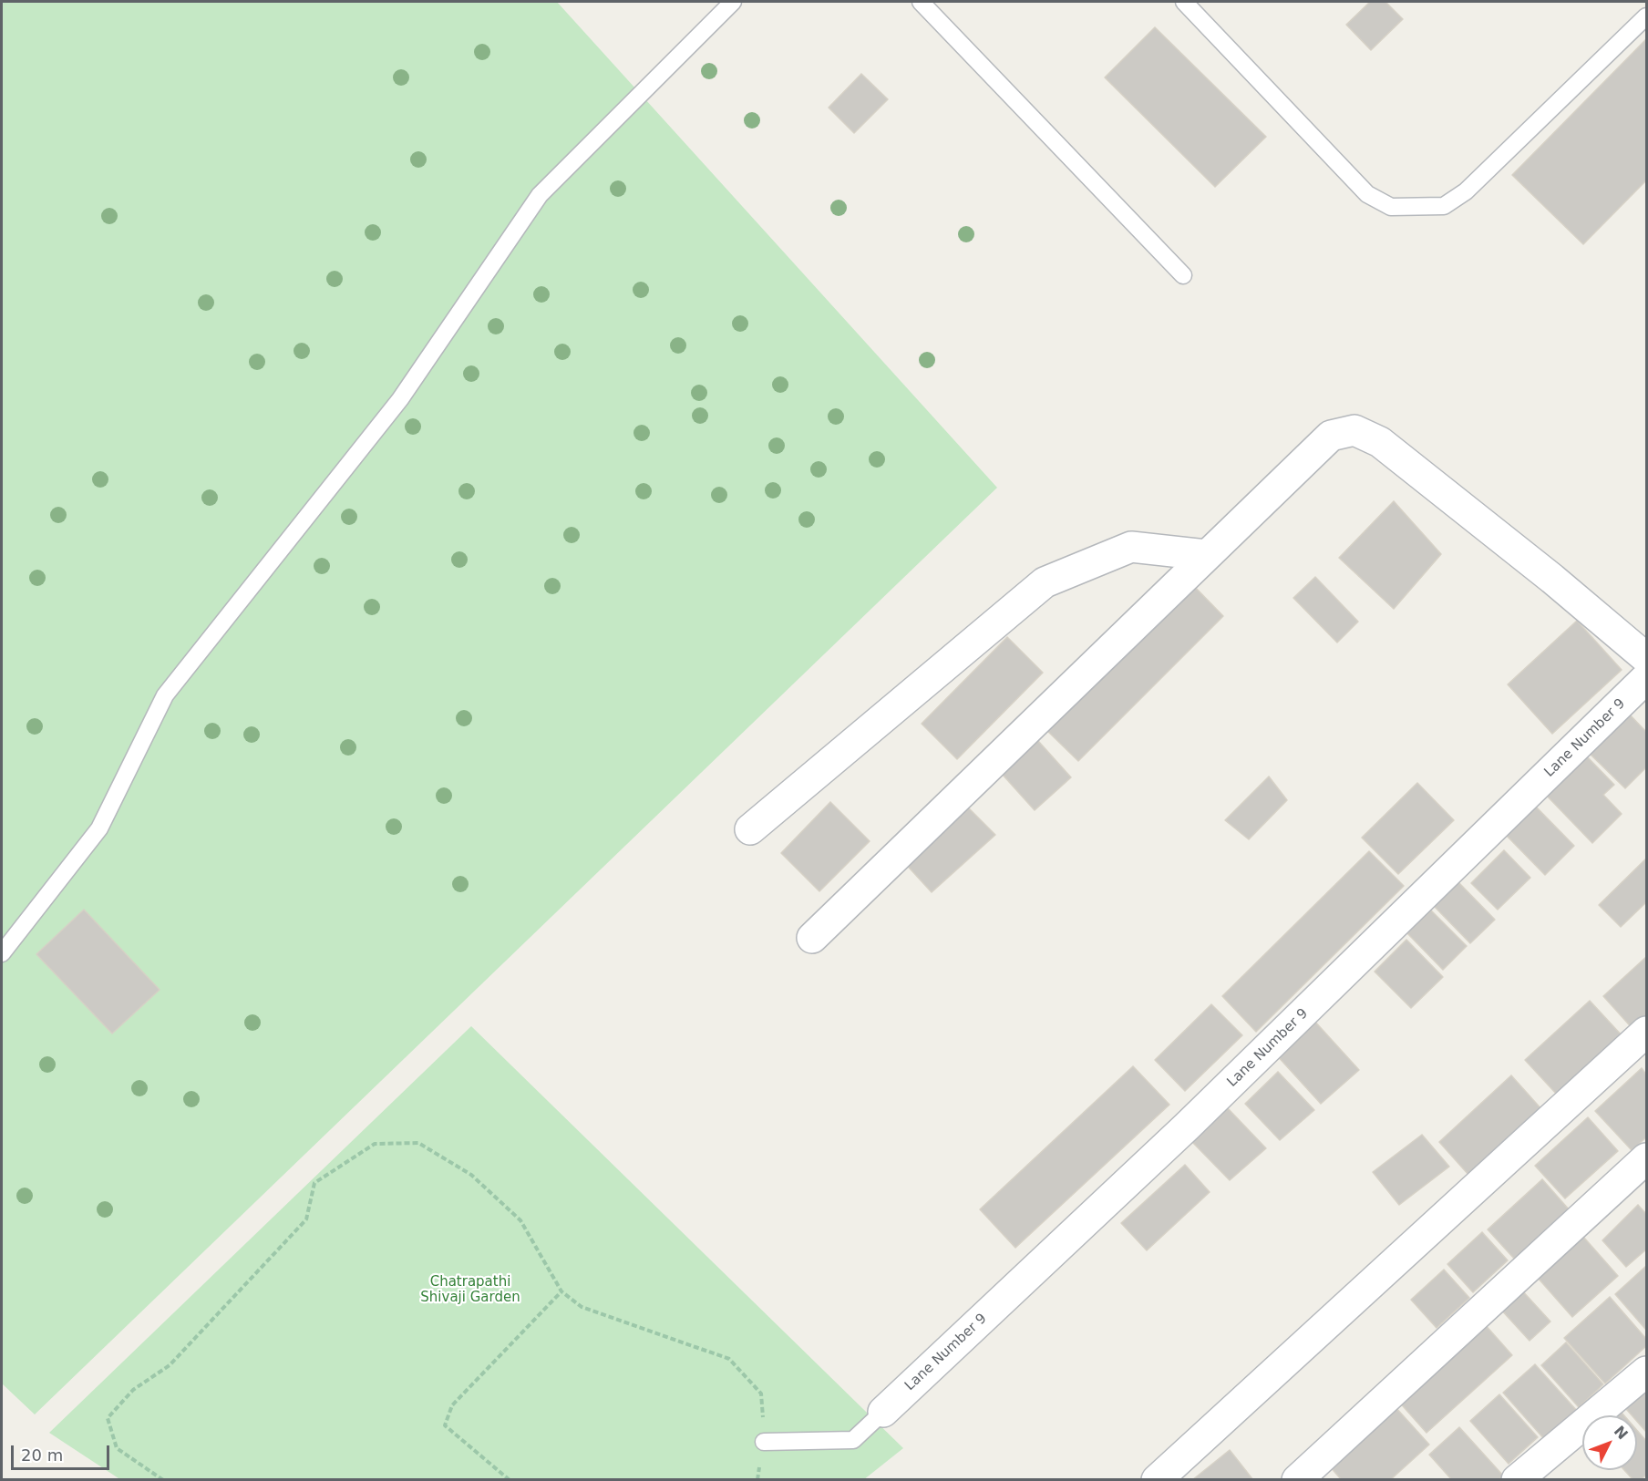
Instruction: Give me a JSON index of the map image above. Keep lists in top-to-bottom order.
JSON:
{
  "streets": {
    "street": ["Lane Number 9"]
  },
  "parks": ["Chatrapathi Shivaji Garden"],
  "scale_bar": "20 m",
  "north": "top right"
}
